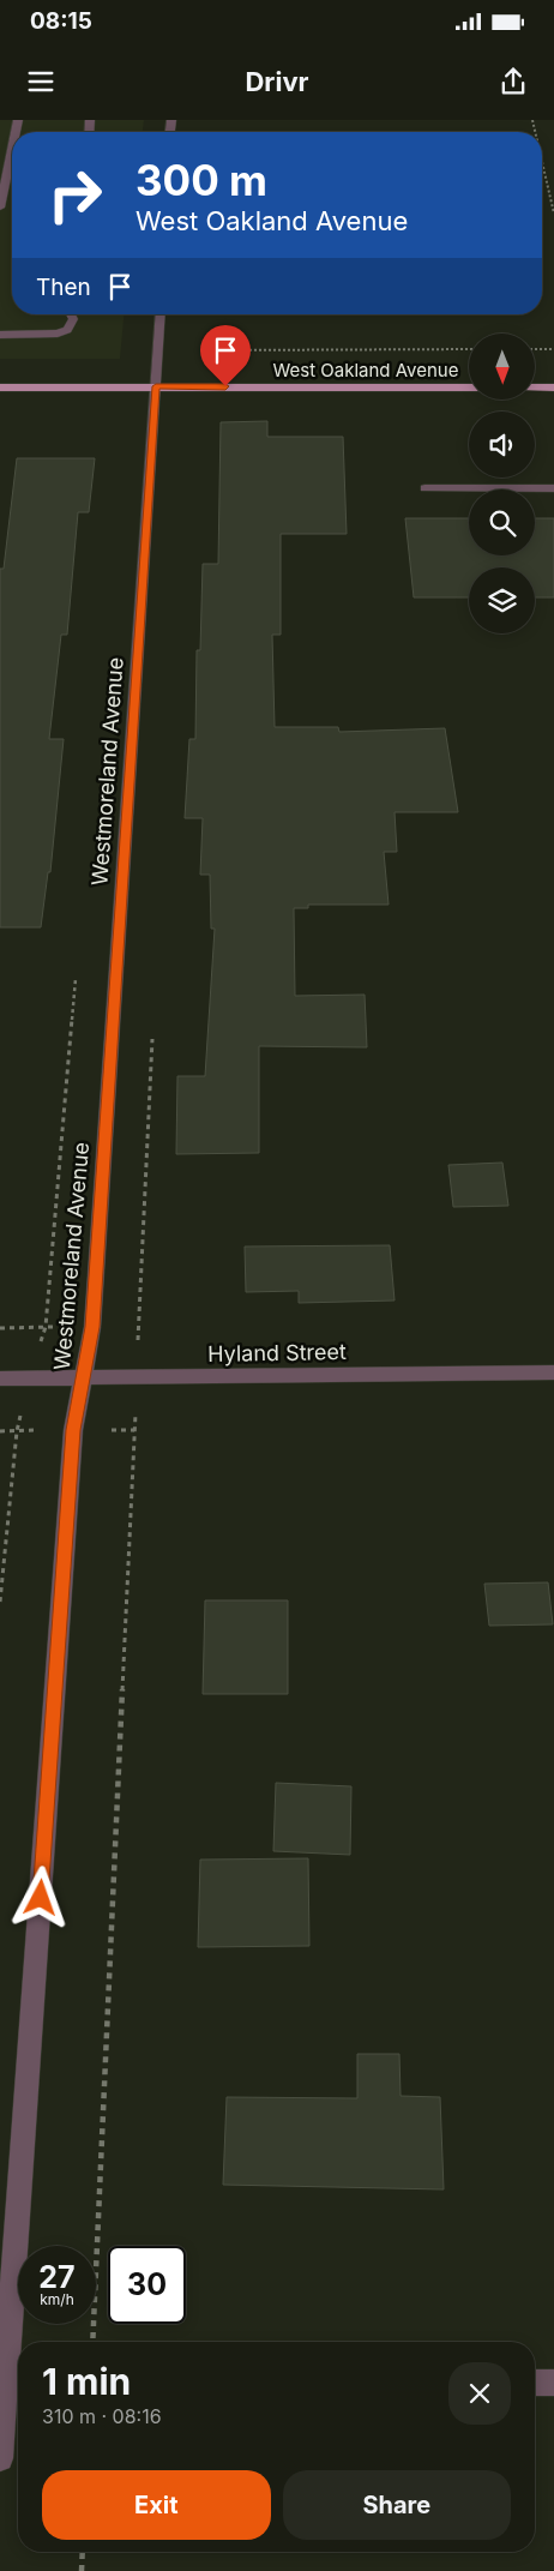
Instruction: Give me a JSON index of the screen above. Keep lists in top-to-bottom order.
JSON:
{
  "streets": {
    "main road": ["West Oakland Avenue"],
    "street": ["Westmoreland Avenue", "Hyland Street"]
  },
  "crossings": [
    ["West Oakland Avenue", "Westmoreland Avenue"],
    ["Westmoreland Avenue", "Hyland Street"]
  ],
  "north": "bottom",
  "page": {
    "status": "08:15",
    "header": "Drivr",
    "turn": ["300 m", "West Oakland Avenue"],
    "then": "Then",
    "speed": "27 km/h",
    "limit": "30",
    "heading": ["1 min", "310 m · 08:16"],
    "buttons": ["Exit", "Share"]
  }
}
